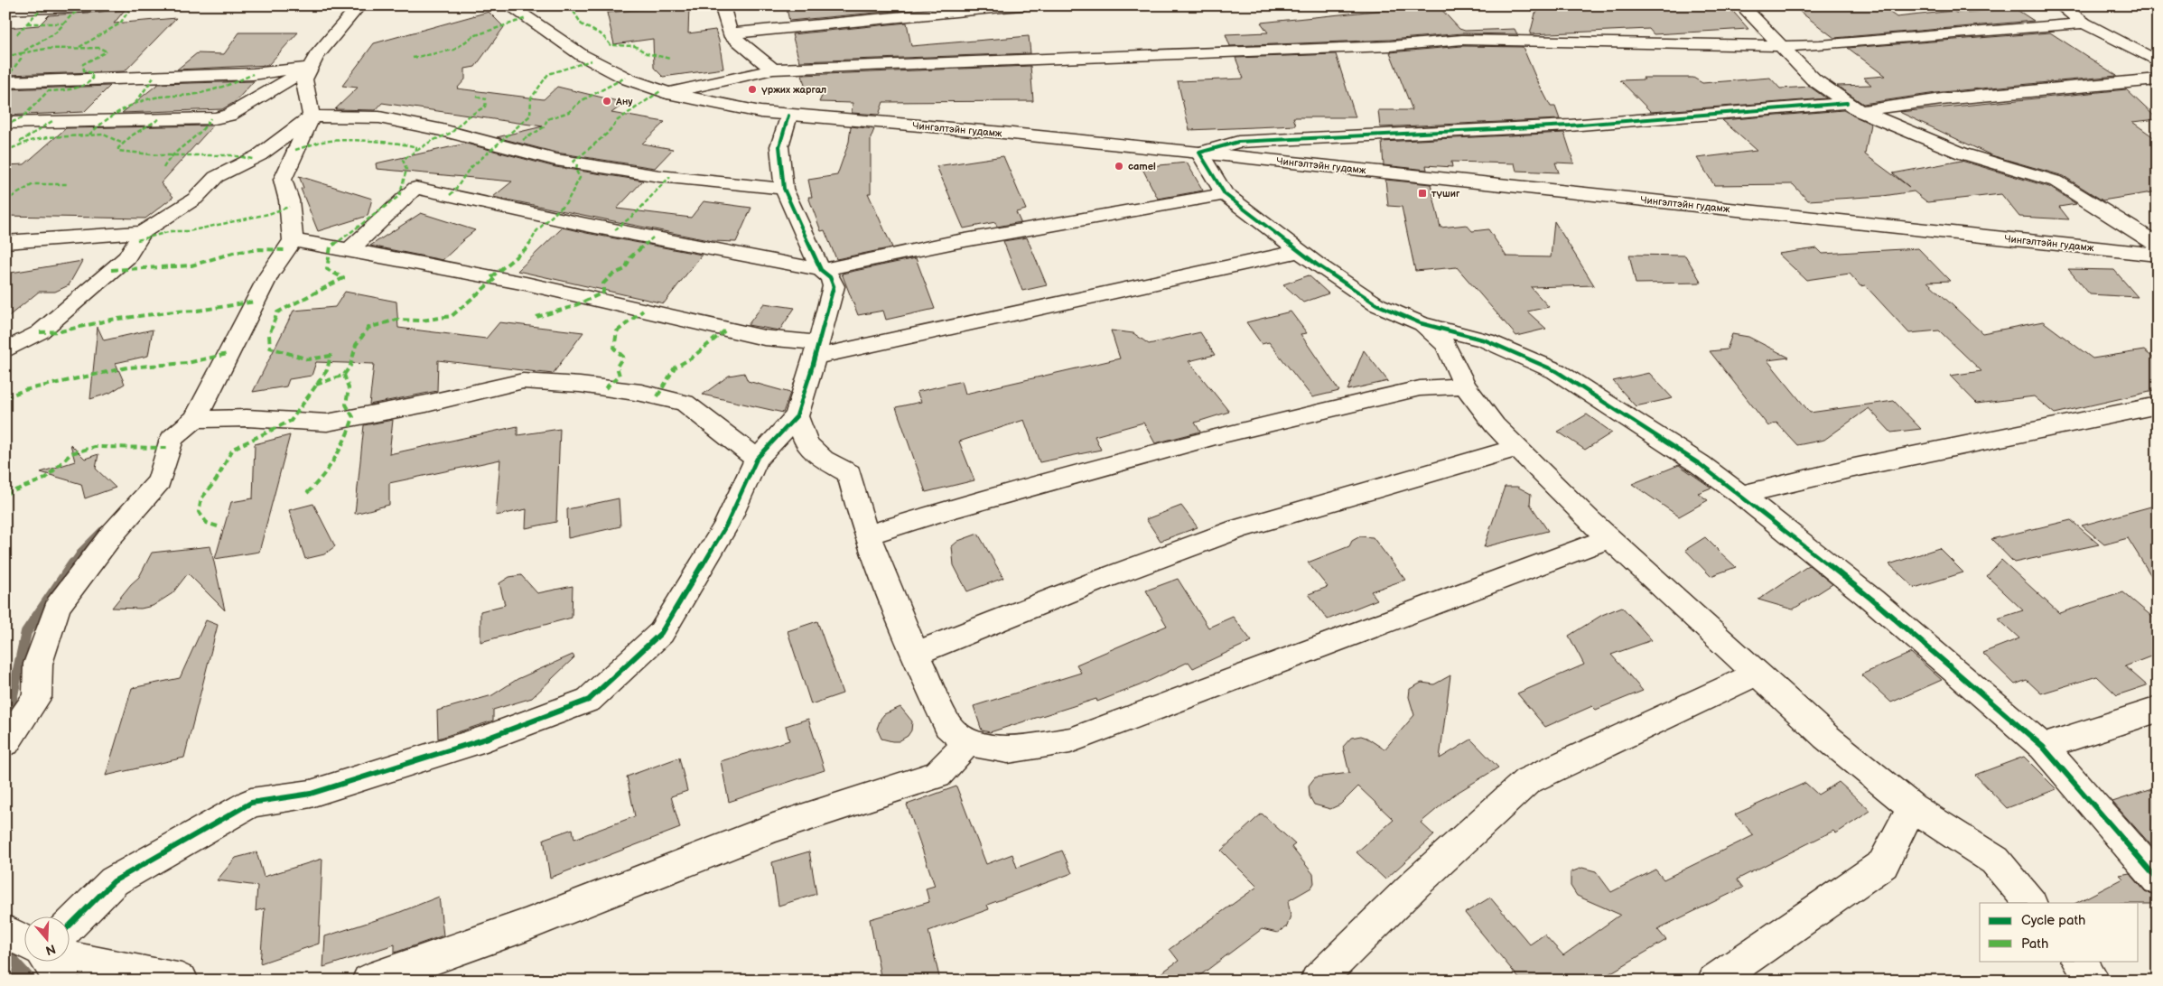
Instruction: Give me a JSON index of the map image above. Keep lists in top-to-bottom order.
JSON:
{
  "streets": {
    "street": ["Чингэлтэйн гудамж"]
  },
  "places": {
    "other": ["үржих жаргал", "Ану", "camel"],
    "transit": ["түшиг"]
  },
  "legend": ["Cycle path", "Path"],
  "north": "bottom"
}
